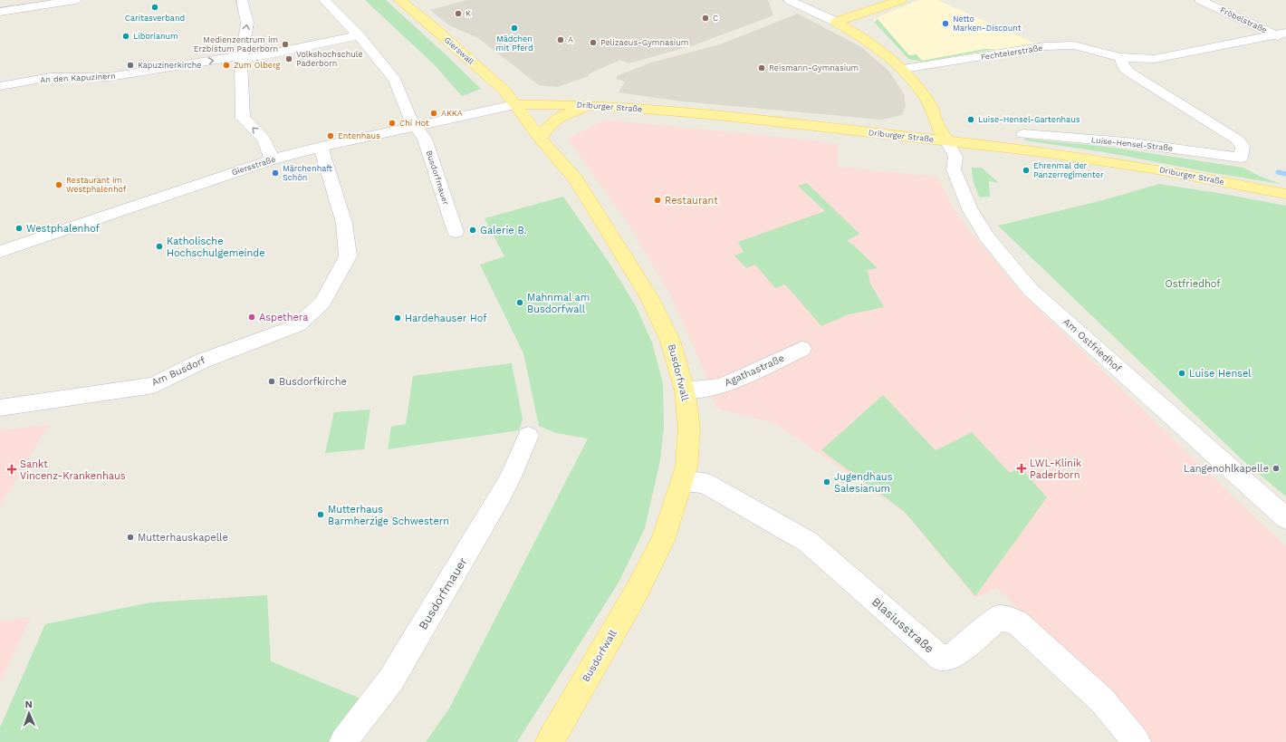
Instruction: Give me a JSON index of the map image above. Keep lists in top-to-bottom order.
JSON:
{
  "streets": {
    "main road": ["Gierswall", "Driburger Straße", "Busdorfwall"],
    "street": [
      "Fröbelstraße",
      "Fechtelerstraße",
      "An den Kapuzinern",
      "Luise-Hensel-Straße",
      "Giersstraße",
      "Busdorfmauer",
      "Am Ostfriedhof",
      "Agathastraße",
      "Am Busdorf",
      "Blasiusstraße"
    ]
  },
  "crossings": [
    ["Fröbelstraße", "Fechtelerstraße"],
    ["Gierswall", "Driburger Straße"],
    ["Gierswall", "Giersstraße"],
    ["Gierswall", "Busdorfwall"],
    ["Fechtelerstraße", "Luise-Hensel-Straße"],
    ["An den Kapuzinern", "Busdorfmauer"],
    ["Driburger Straße", "Giersstraße"],
    ["Driburger Straße", "Am Ostfriedhof"],
    ["Driburger Straße", "Busdorfwall"],
    ["Giersstraße", "Busdorfmauer"],
    ["Giersstraße", "Am Busdorf"],
    ["Giersstraße", "Busdorfwall"],
    ["Agathastraße", "Busdorfwall"],
    ["Busdorfwall", "Blasiusstraße"]
  ],
  "parks": ["Ostfriedhof"],
  "places": {
    "other": [
      "Caritasverband",
      "K",
      "C",
      "Netto Marken-Discount",
      "Mädchen mit Pferd",
      "Liborianum",
      "A",
      "Pelizaeus-Gymnasium",
      "Medienzentrum im Erzbistum Paderborn",
      "Volkshochschule Paderborn",
      "Kapuzinerkirche",
      "Zum Ölberg",
      "Reismann-Gymnasium",
      "AKKA",
      "Luise-Hensel-Gartenhaus",
      "Chi Hot",
      "Entenhaus",
      "Ehrenmal der Panzerregimenter",
      "Märchenhaft Schön",
      "Restaurant im Westphalenhof",
      "Restaurant",
      "Westphalenhof",
      "Galerie B.",
      "Katholische Hochschulgemeinde",
      "Mahnmal am Busdorfwall",
      "Aspethera",
      "Hardehauser Hof",
      "Luise Hensel",
      "Busdorfkirche",
      "Langenohlkapelle",
      "Jugendhaus Salesianum",
      "Mutterhaus Barmherzige Schwestern",
      "Mutterhauskapelle"
    ],
    "health": ["LWL-Klinik Paderborn", "Sankt Vincenz-Krankenhaus"]
  },
  "north": "top"
}
